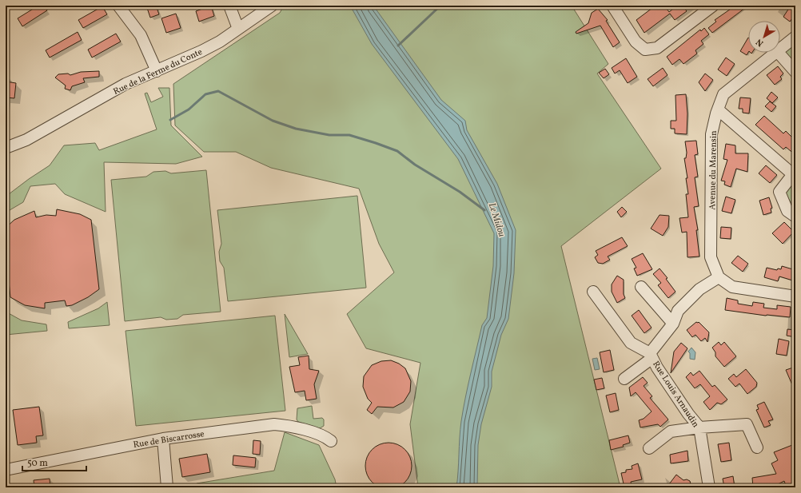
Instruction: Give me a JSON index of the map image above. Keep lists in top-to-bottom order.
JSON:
{
  "streets": {
    "street": [
      "Rue de la Ferme du Conte",
      "Avenue du Marensin",
      "Rue Louis Arnaudin",
      "Rue de Biscarrosse"
    ]
  },
  "crossings": [
    ["Avenue du Marensin", "Rue Louis Arnaudin"]
  ],
  "water": ["Le Midou"],
  "scale_bar": "50 m",
  "north": "bottom left"
}
